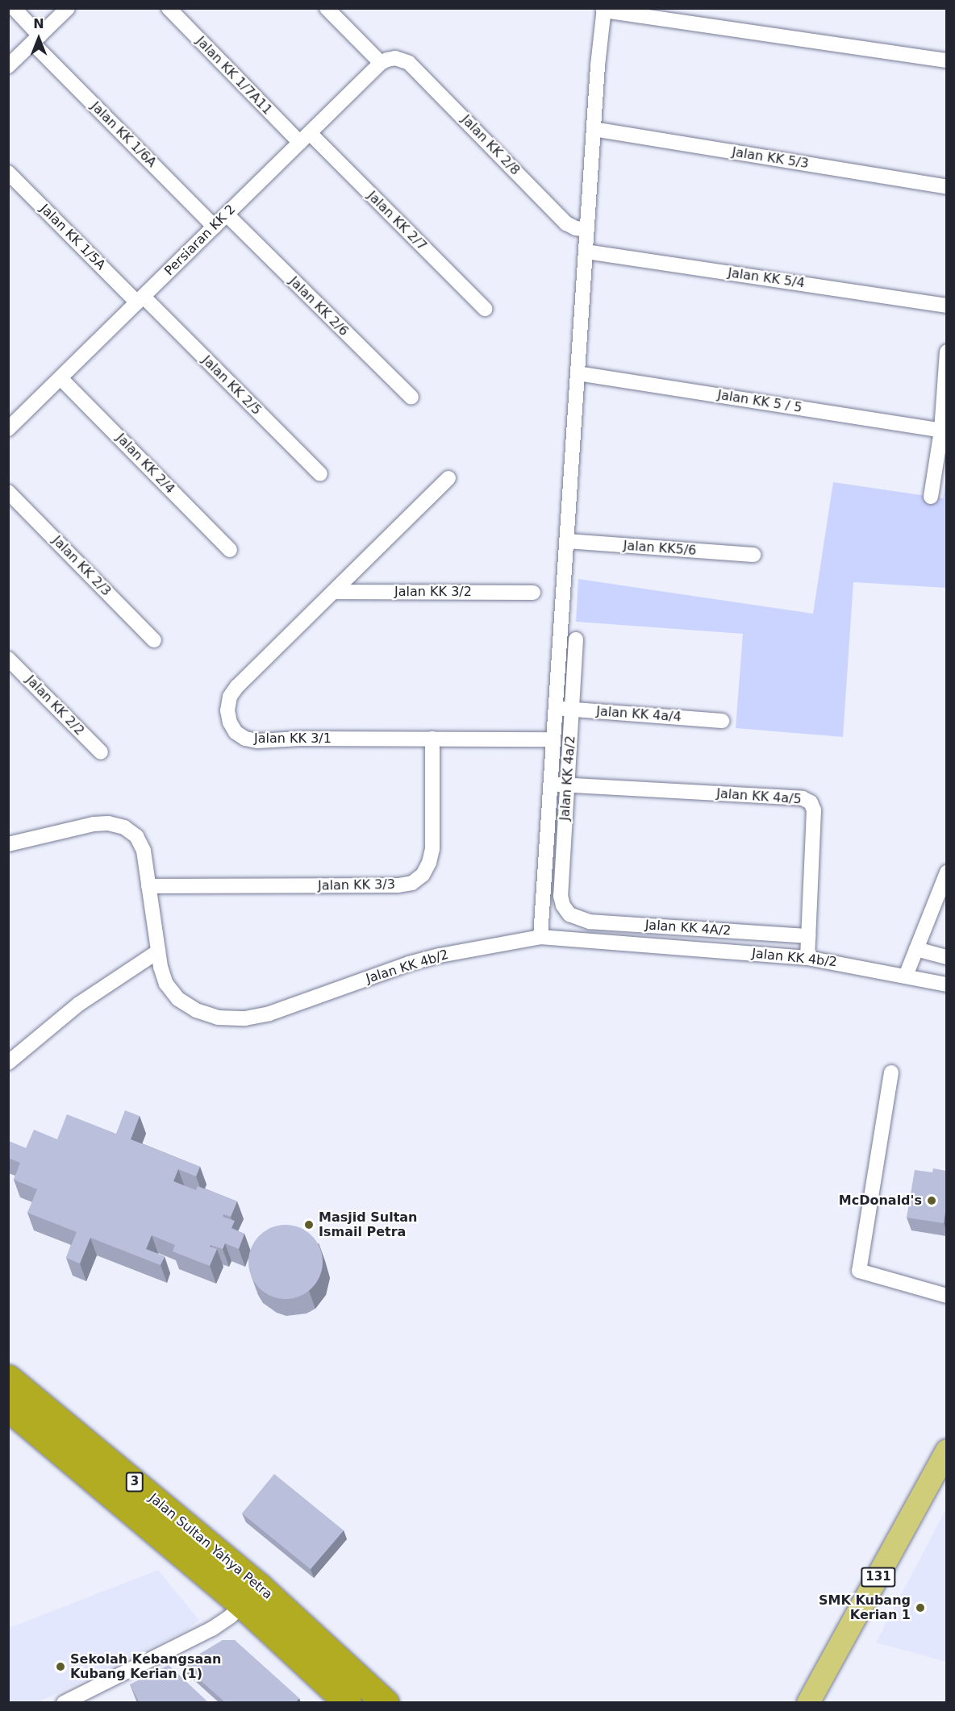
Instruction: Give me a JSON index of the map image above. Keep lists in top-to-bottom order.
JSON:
{
  "streets": {
    "highway": ["3", "Jalan Sultan Yahya Petra"],
    "main road": ["131"],
    "street": [
      "Jalan KK 1/7A11",
      "Jalan KK 1/6A",
      "Jalan KK 2/8",
      "Jalan KK 5/3",
      "Jalan KK 2/7",
      "Jalan KK 1/5A",
      "Persiaran KK 2",
      "Jalan KK 5/4",
      "Jalan KK 2/6",
      "Jalan KK 2/5",
      "Jalan KK 5 / 5",
      "Jalan KK 2/4",
      "Jalan KK5/6",
      "Jalan KK 2/3",
      "Jalan KK 3/2",
      "Jalan KK 2/2",
      "Jalan KK 4a/4",
      "Jalan KK 3/1",
      "Jalan KK 4a/2",
      "Jalan KK 4a/5",
      "Jalan KK 3/3",
      "Jalan KK 4A/2",
      "Jalan KK 4b/2"
    ]
  },
  "crossings": [
    ["Jalan KK 1/7A11", "Jalan KK 2/7"],
    ["Jalan KK 1/7A11", "Persiaran KK 2"],
    ["Jalan KK 1/6A", "Persiaran KK 2"],
    ["Jalan KK 2/8", "Persiaran KK 2"],
    ["Jalan KK 2/7", "Persiaran KK 2"],
    ["Jalan KK 1/5A", "Persiaran KK 2"],
    ["Jalan KK 1/5A", "Jalan KK 2/5"],
    ["Persiaran KK 2", "Jalan KK 2/6"],
    ["Persiaran KK 2", "Jalan KK 2/5"],
    ["Persiaran KK 2", "Jalan KK 2/4"],
    ["Jalan KK 3/2", "Jalan KK 3/1"],
    ["Jalan KK 4a/4", "Jalan KK 4a/2"],
    ["Jalan KK 3/1", "Jalan KK 3/3"],
    ["Jalan KK 4a/2", "Jalan KK 4a/5"],
    ["Jalan KK 4a/2", "Jalan KK 4A/2"],
    ["Jalan KK 4a/5", "Jalan KK 4A/2"],
    ["Jalan KK 4a/5", "Jalan KK 4b/2"],
    ["Jalan KK 3/3", "Jalan KK 4b/2"]
  ],
  "places": [
    "McDonald's",
    "Masjid Sultan Ismail Petra",
    "SMK Kubang Kerian 1",
    "Sekolah Kebangsaan Kubang Kerian (1)"
  ],
  "north": "top"
}
